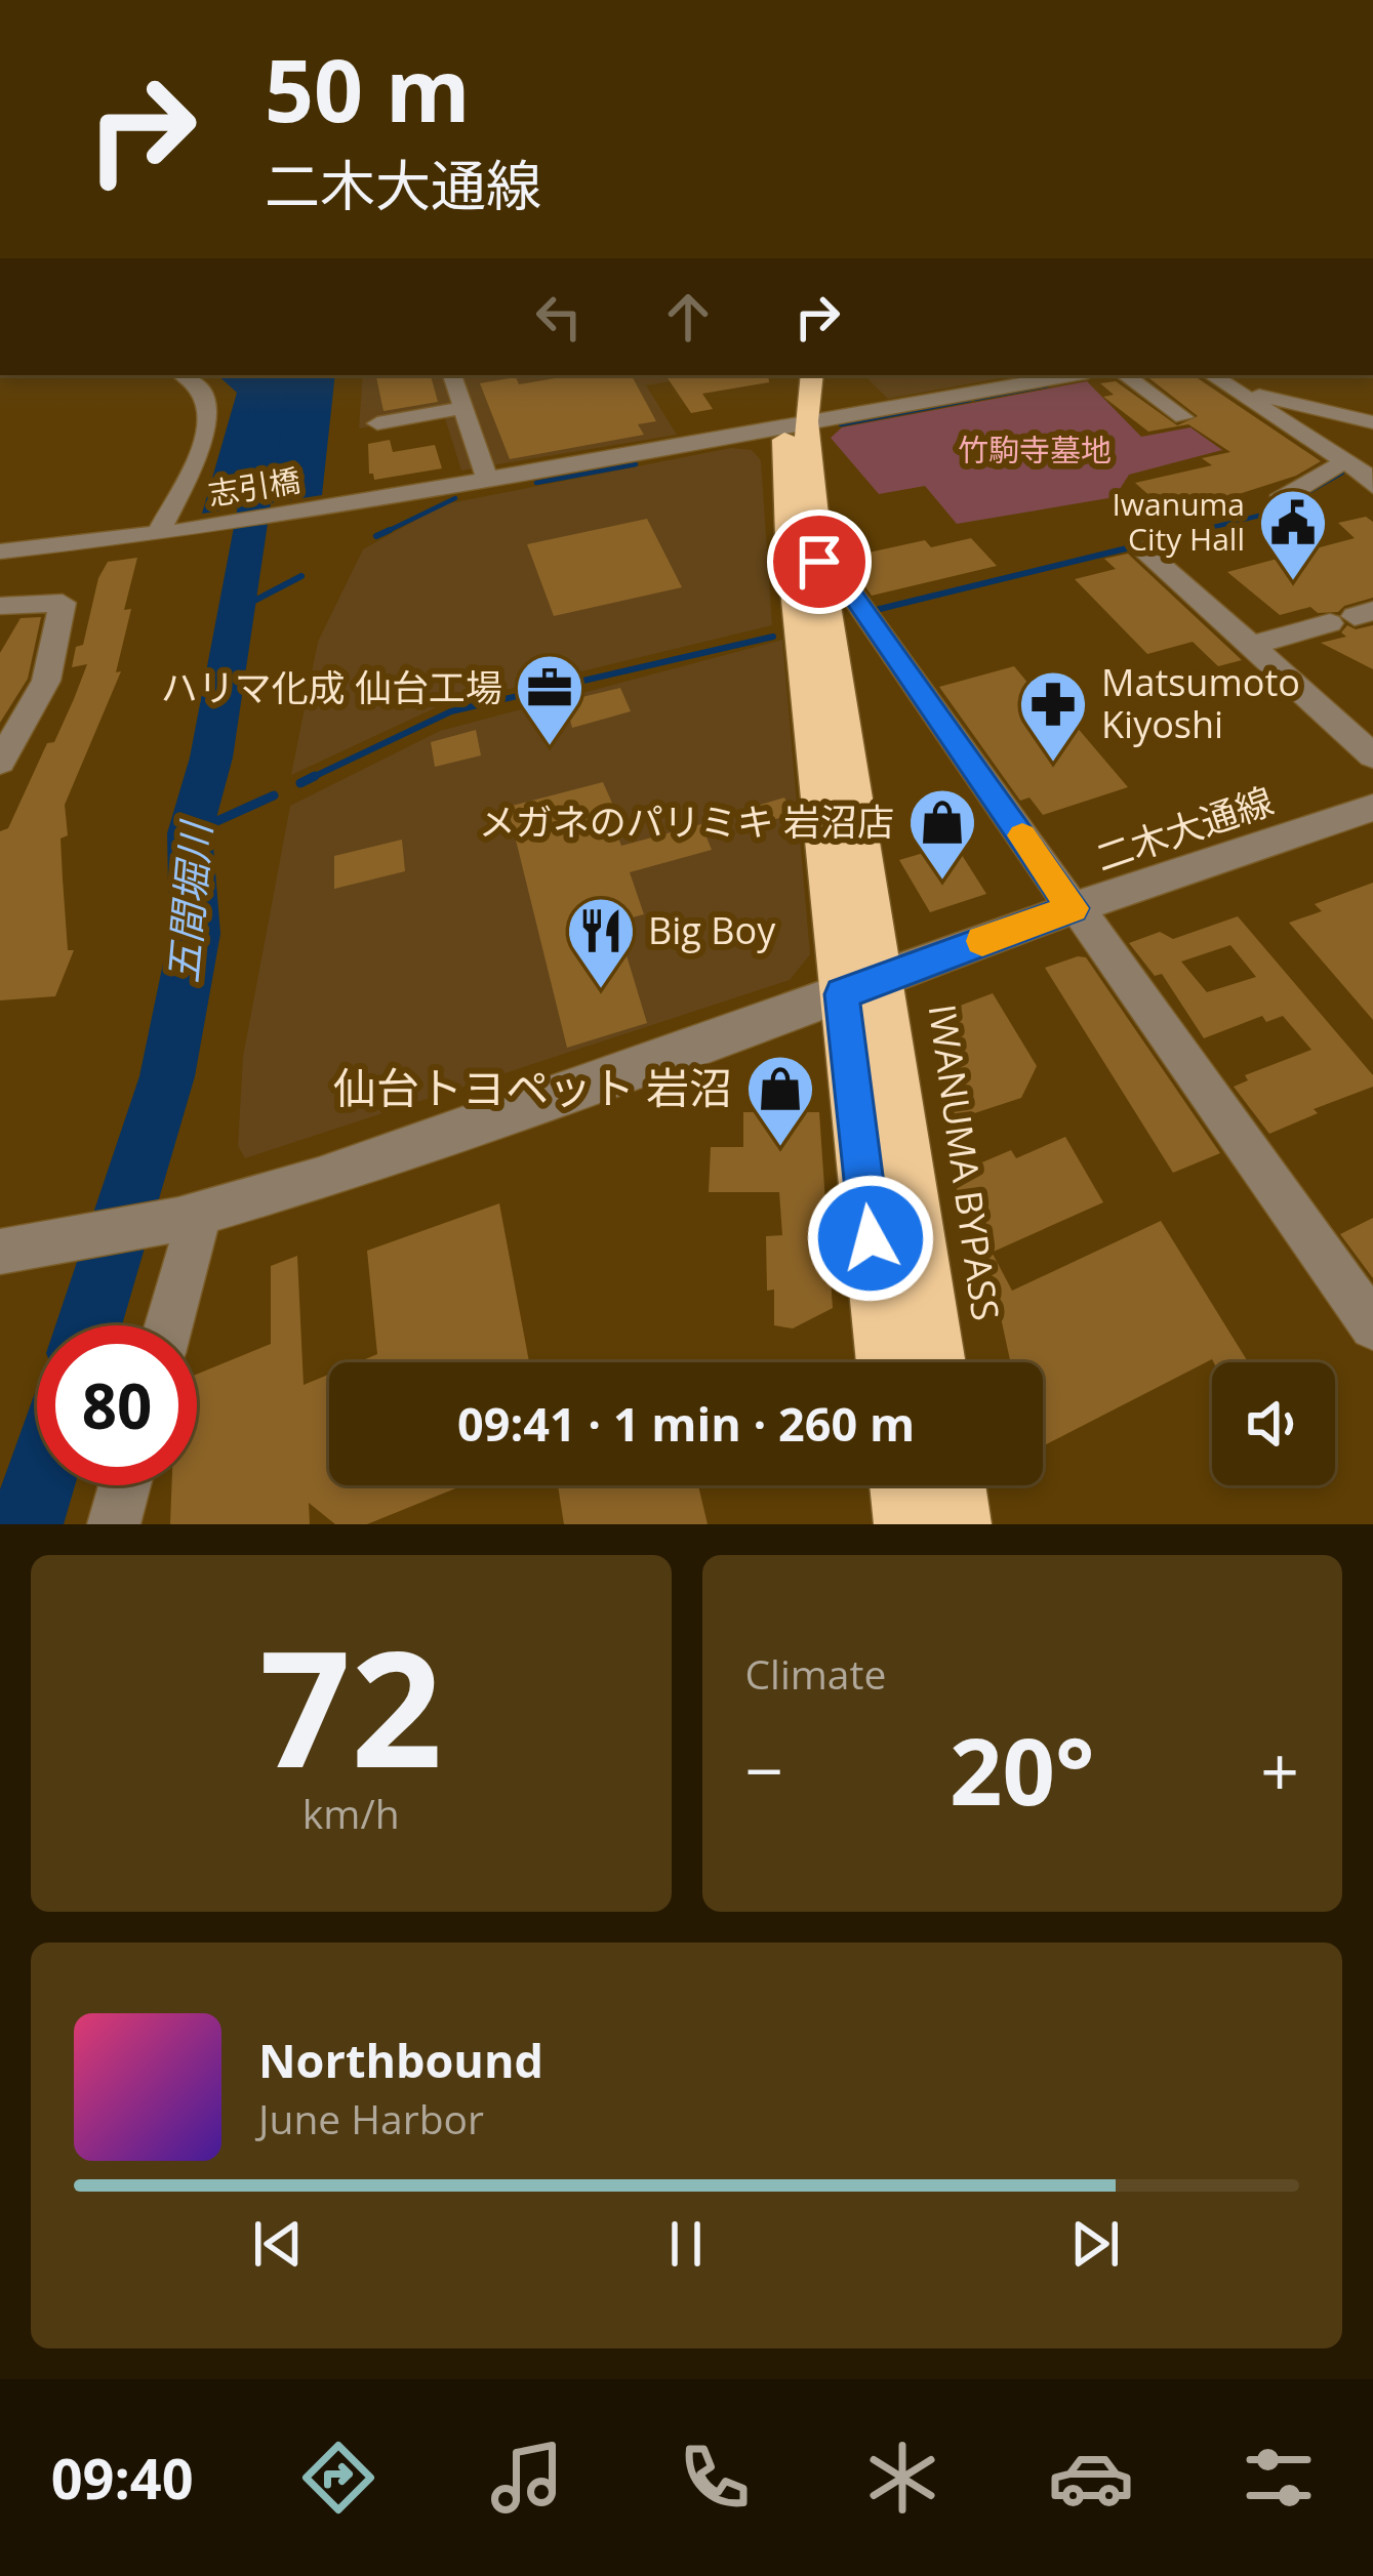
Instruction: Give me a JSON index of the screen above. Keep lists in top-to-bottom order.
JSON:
{
  "streets": {
    "highway": ["IWANUMA BYPASS"],
    "street": ["志引橋", "二木大通線"]
  },
  "crossings": [
    ["志引橋", "IWANUMA BYPASS"],
    ["二木大通線", "IWANUMA BYPASS"]
  ],
  "water": ["五間堀川"],
  "parks": ["竹駒寺墓地"],
  "places": {
    "public building": ["Iwanuma City Hall"],
    "office": ["ハリマ化成 仙台工場"],
    "pharmacy": ["Matsumoto Kiyoshi"],
    "shop": ["メガネのパリミキ 岩沼店", "仙台トヨペット 岩沼"],
    "restaurant": ["Big Boy"]
  },
  "page": {
    "turn": ["50 m", "二木大通線"],
    "limit": "80",
    "trip": "09:41 · 1 min · 260 m",
    "tile": [
      ["72", "km/h"],
      "Climate"
    ],
    "heat": ["−", "20°", "+"],
    "song": ["Northbound", "June Harbor"],
    "tabs": "09:40"
  }
}
